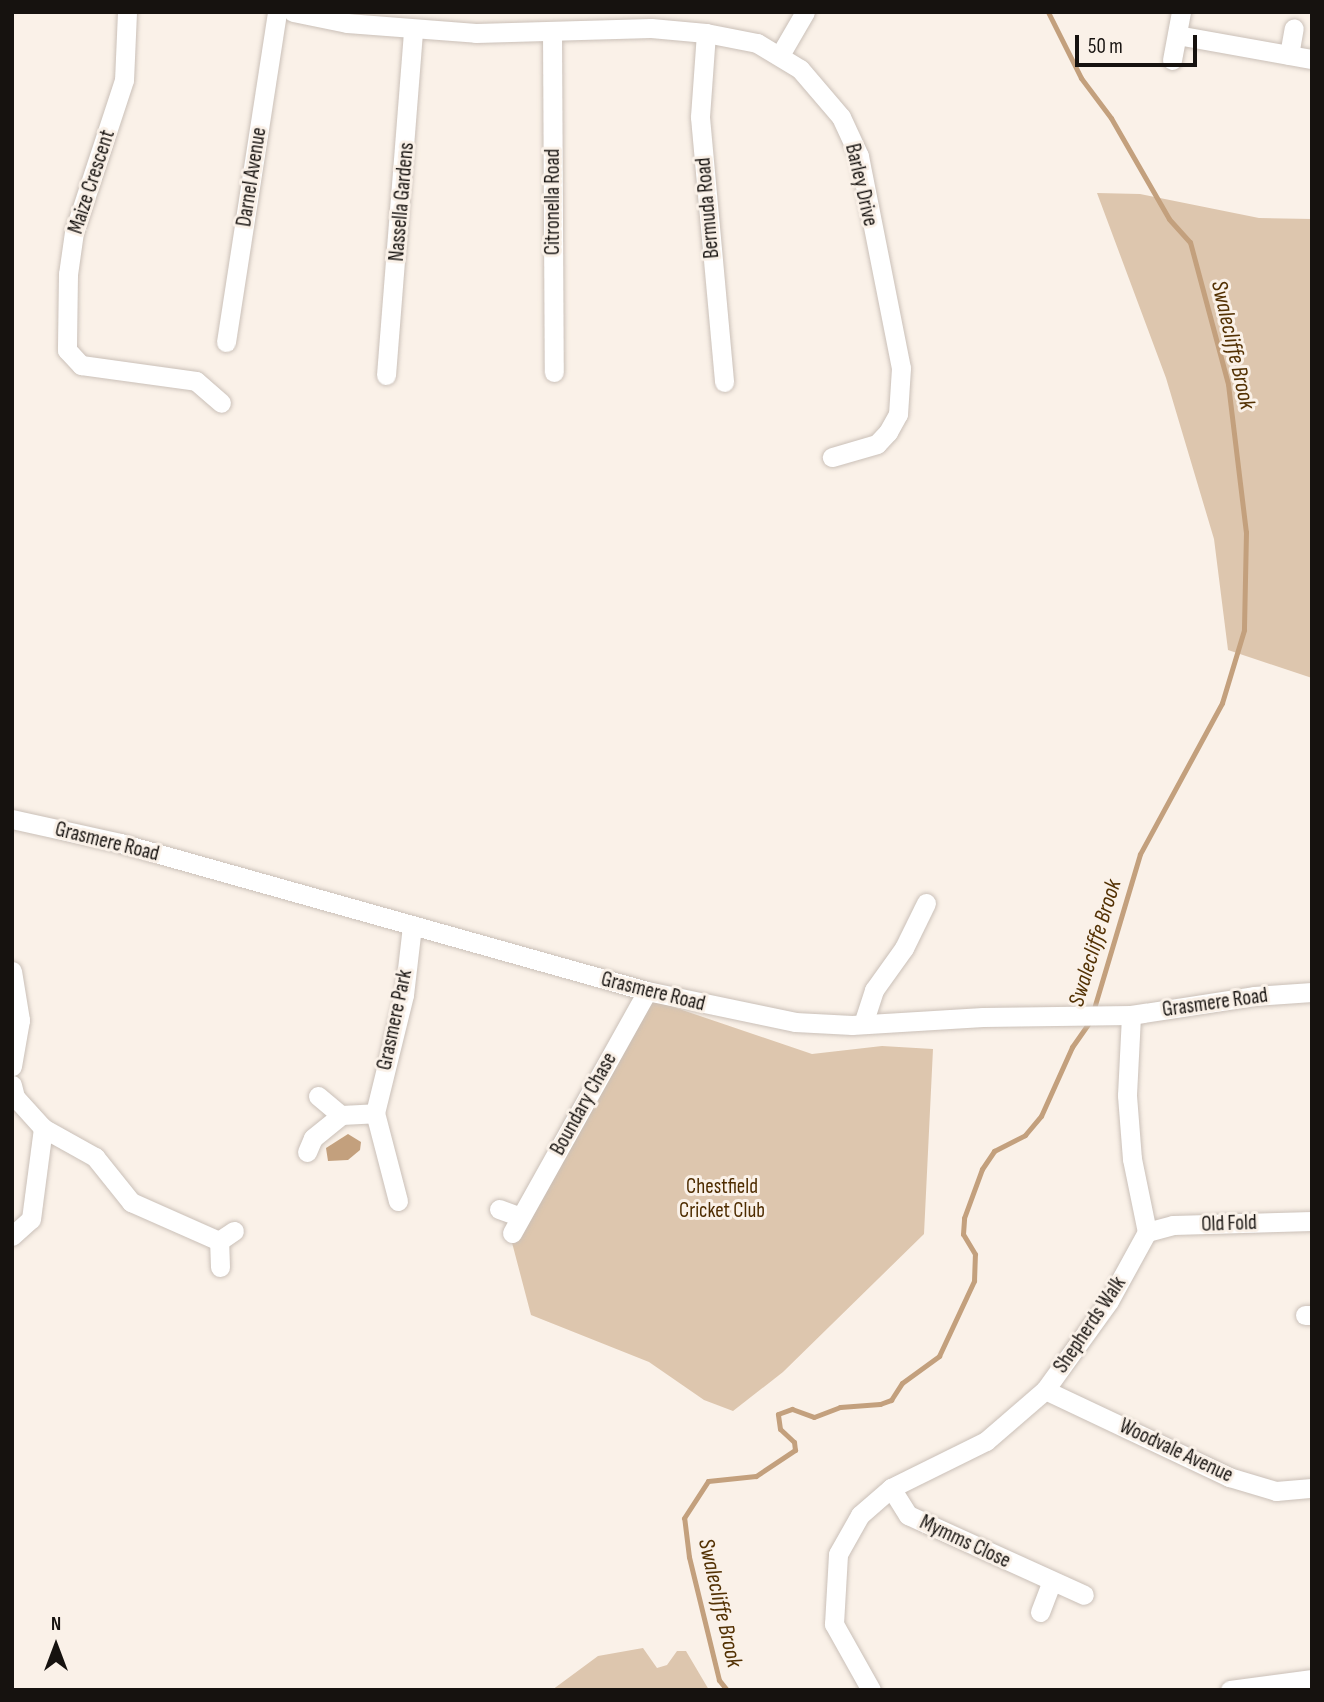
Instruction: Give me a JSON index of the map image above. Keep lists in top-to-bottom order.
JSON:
{
  "streets": {
    "street": [
      "Darnel Avenue",
      "Maize Crescent",
      "Barley Drive",
      "Nassella Gardens",
      "Citronella Road",
      "Bermuda Road",
      "Grasmere Road",
      "Grasmere Park",
      "Boundary Chase",
      "Old Fold",
      "Shepherds Walk",
      "Woodvale Avenue",
      "Mymms Close"
    ]
  },
  "crossings": [
    ["Barley Drive", "Nassella Gardens"],
    ["Barley Drive", "Citronella Road"],
    ["Barley Drive", "Bermuda Road"],
    ["Grasmere Road", "Grasmere Park"],
    ["Grasmere Road", "Boundary Chase"],
    ["Old Fold", "Shepherds Walk"],
    ["Shepherds Walk", "Woodvale Avenue"],
    ["Shepherds Walk", "Mymms Close"]
  ],
  "water": ["Swalecliffe Brook"],
  "parks": ["Chestfield Cricket Club"],
  "scale_bar": "50 m",
  "north": "top"
}
